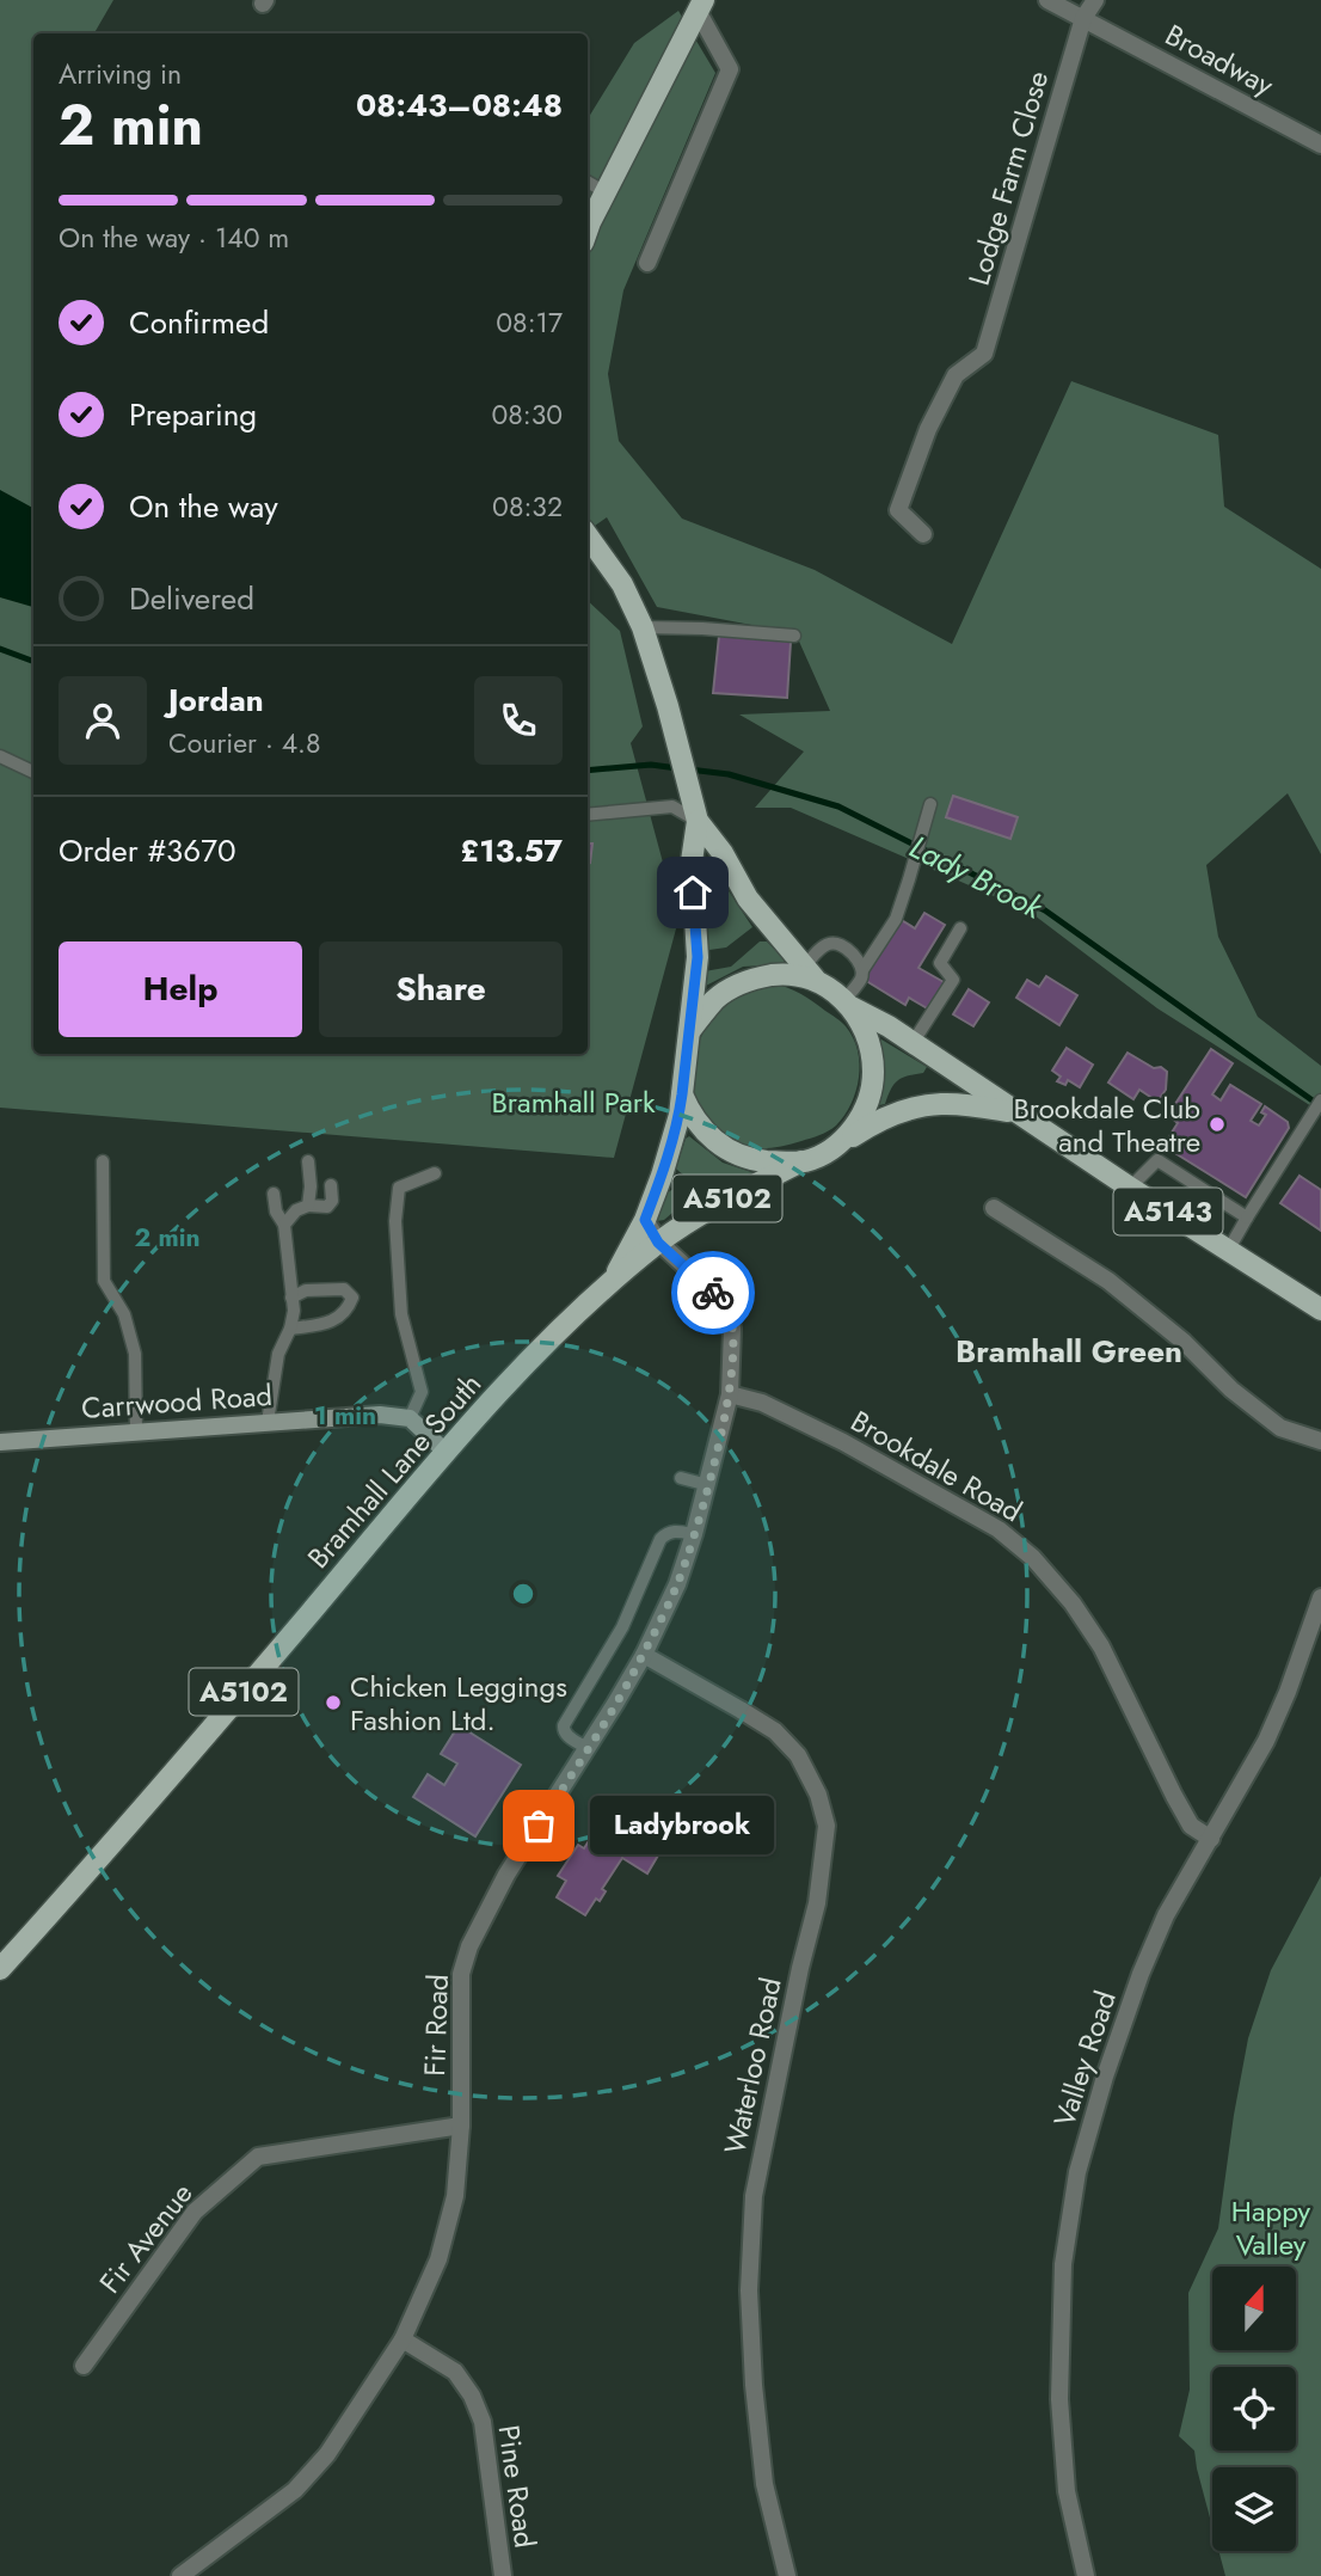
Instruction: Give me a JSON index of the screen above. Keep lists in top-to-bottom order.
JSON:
{
  "streets": {
    "main road": ["A5102", "A5143", "Bramhall Lane South"],
    "street": [
      "Broadway",
      "Lodge Farm Close",
      "Carrwood Road",
      "Brookdale Road",
      "Fir Road",
      "Valley Road",
      "Waterloo Road",
      "Fir Avenue",
      "Pine Road"
    ]
  },
  "crossings": [
    ["Broadway", "Lodge Farm Close"],
    ["A5143", "Bramhall Lane South"],
    ["Brookdale Road", "Fir Road"],
    ["Brookdale Road", "Valley Road"],
    ["Bramhall Lane South", "Fir Road"],
    ["Fir Road", "Waterloo Road"],
    ["Fir Road", "Fir Avenue"],
    ["Fir Road", "Pine Road"]
  ],
  "districts": ["Bramhall Green"],
  "water": ["Lady Brook"],
  "parks": ["Bramhall Park", "Happy Valley"],
  "places": ["Brookdale Club and Theatre", "Chicken Leggings Fashion Ltd.", "Ladybrook"],
  "north": "top",
  "page": {
    "heading": ["2 min", "Arriving in", "08:43–08:48"],
    "panel": [
      "Jordan",
      "Courier · 4.8",
      "Order #3670",
      "£13.57"
    ],
    "bar": "On the way · 140 m",
    "list": [
      ["Confirmed", "08:17"],
      ["Preparing", "08:30"],
      ["On the way", "08:32"],
      "Delivered"
    ],
    "buttons": ["Help", "Share"],
    "bubble": "Ladybrook"
  },
  "rings": ["2 min", "1 min"]
}
